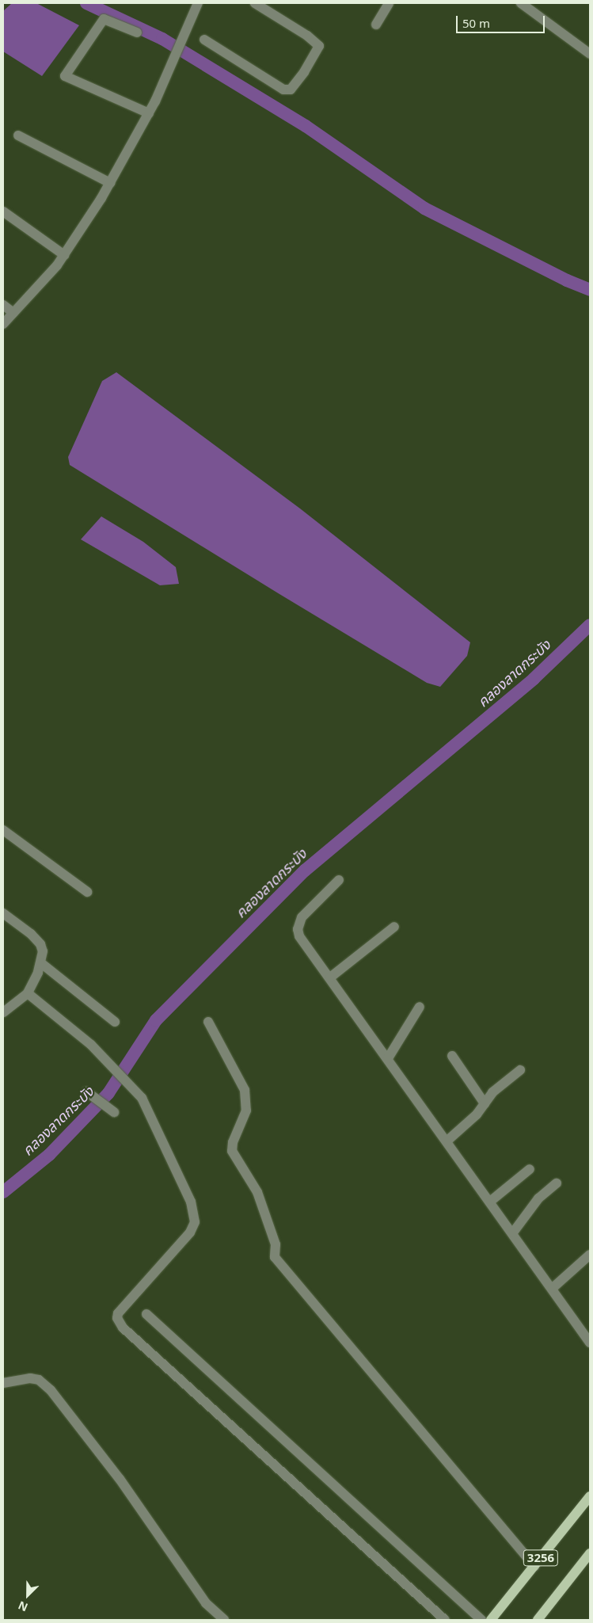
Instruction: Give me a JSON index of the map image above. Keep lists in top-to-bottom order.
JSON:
{
  "streets": {
    "main road": ["3256"]
  },
  "water": ["คลองลาดกระบัง"],
  "scale_bar": "50 m",
  "north": "bottom left"
}
